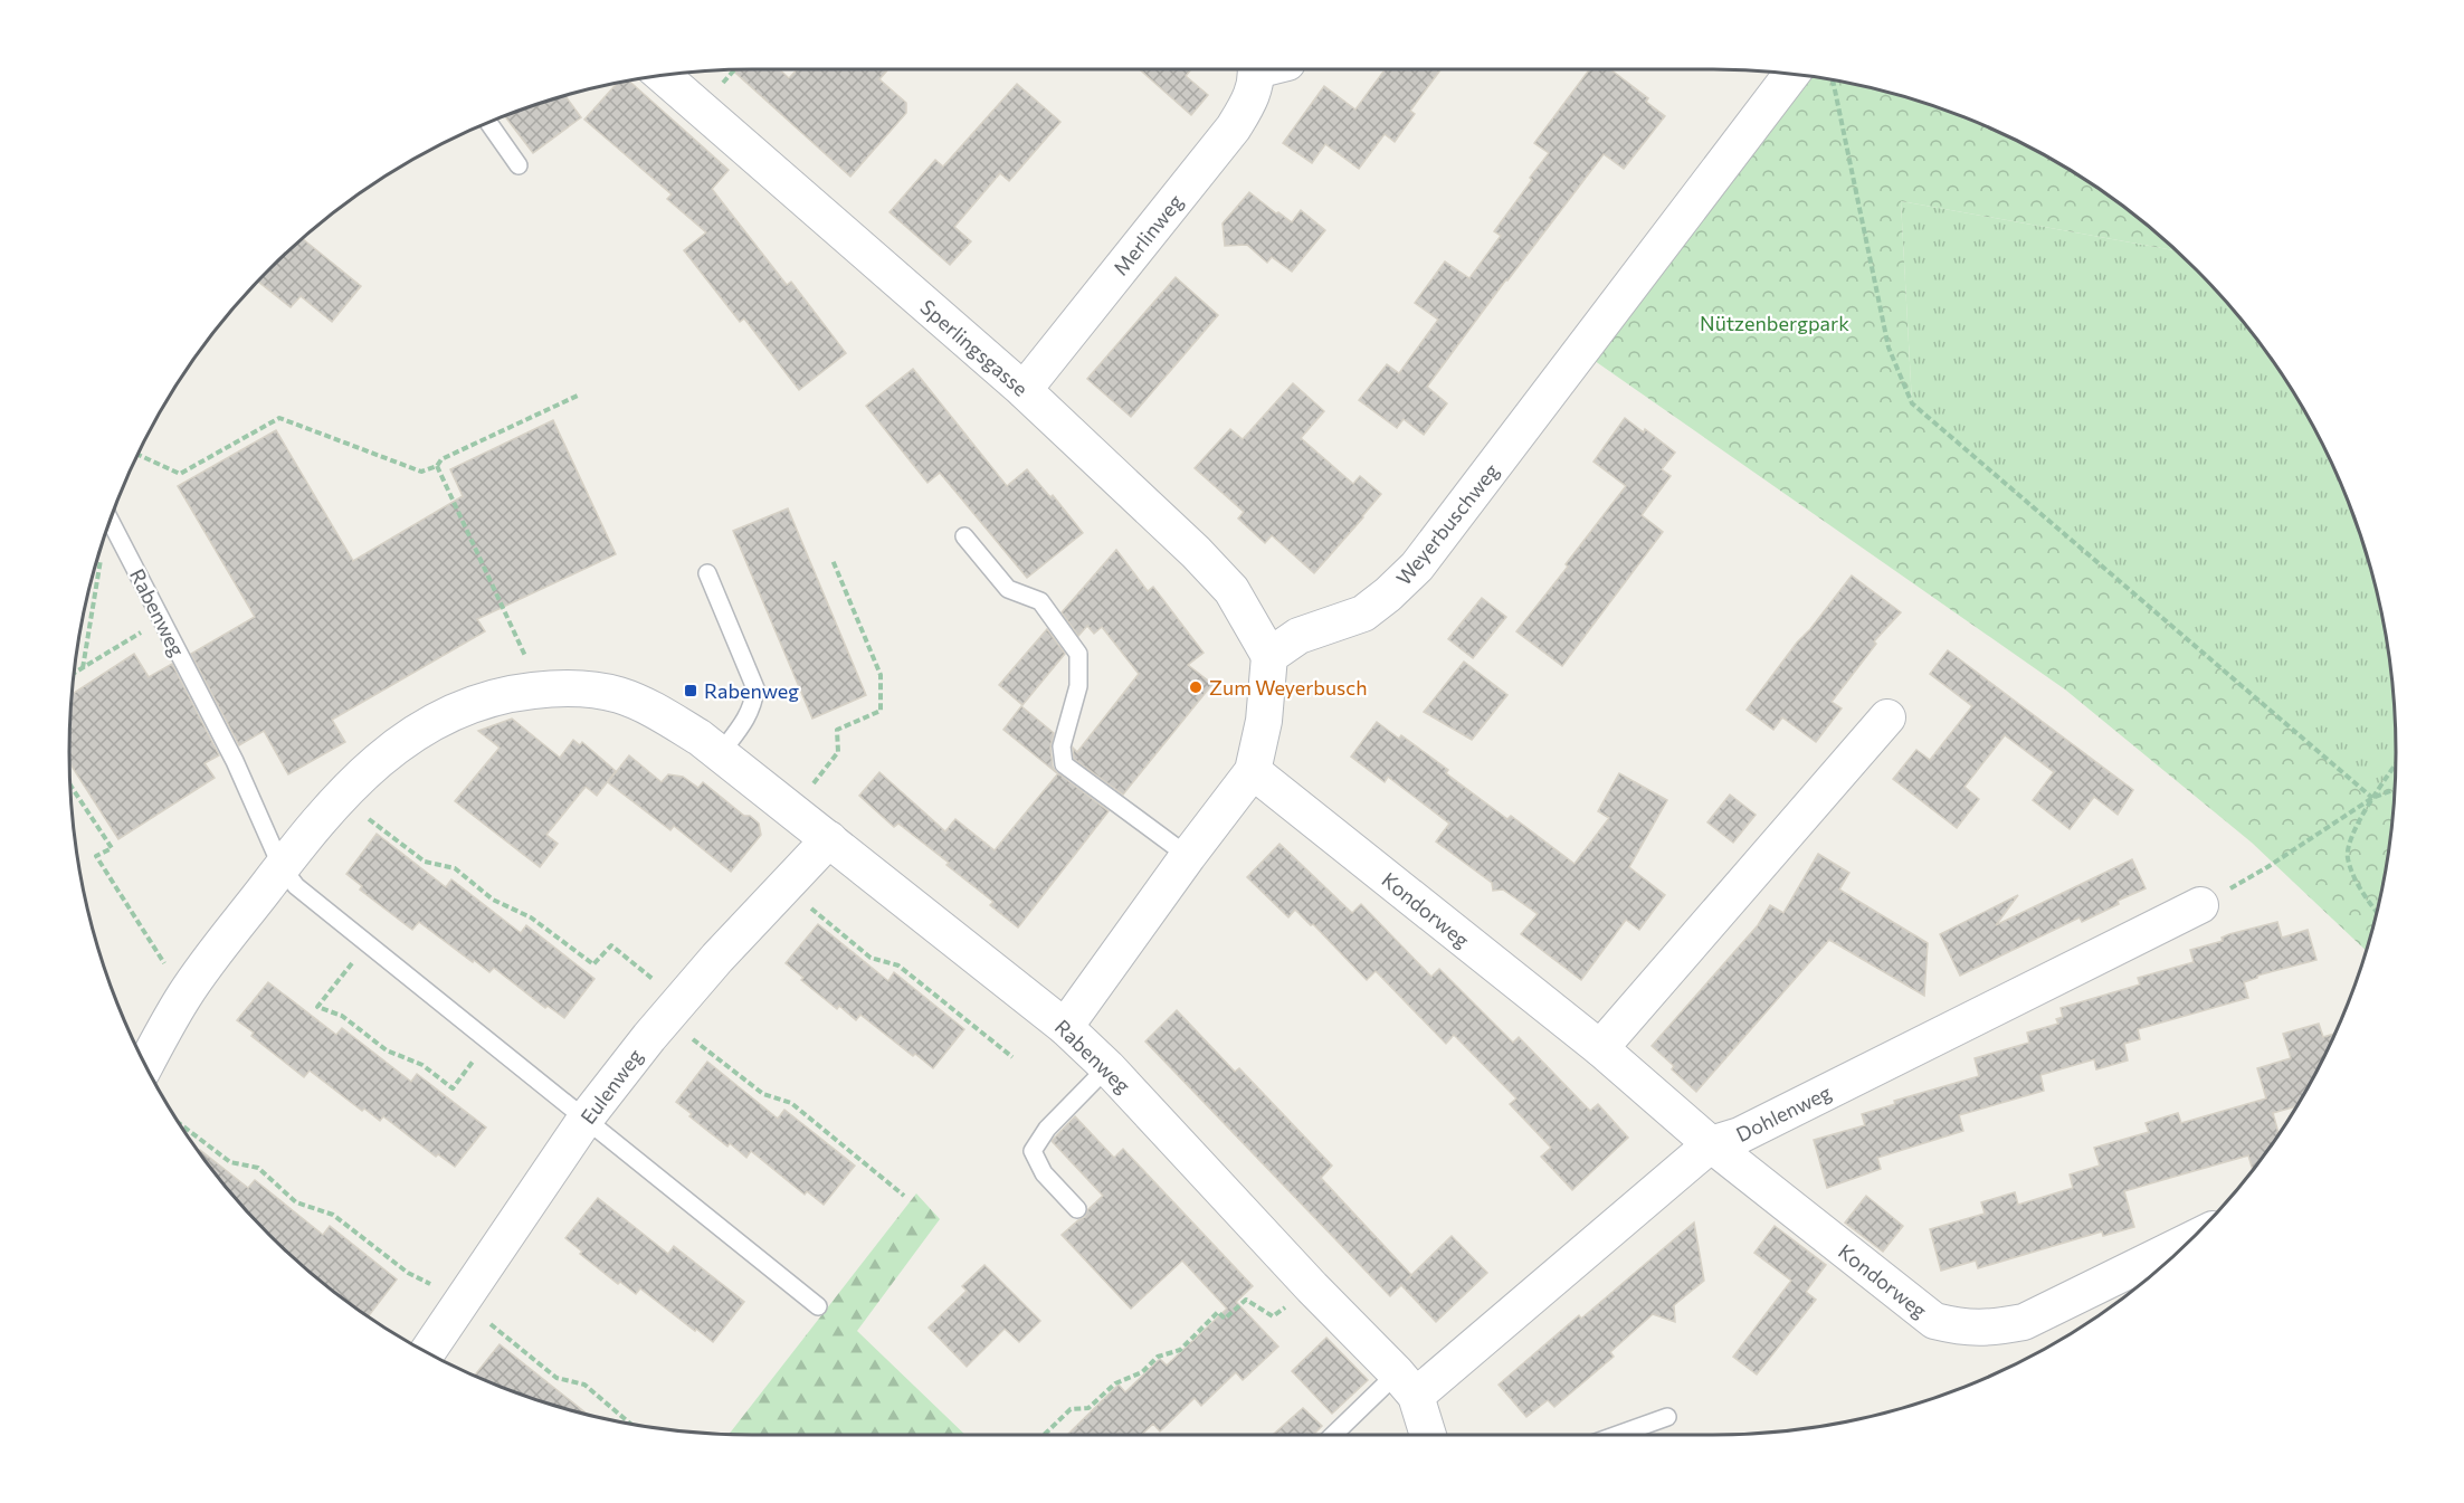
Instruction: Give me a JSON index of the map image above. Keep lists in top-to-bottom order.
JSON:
{
  "streets": {
    "street": [
      "Merlinweg",
      "Sperlingsgasse",
      "Weyerbuschweg",
      "Rabenweg",
      "Kondorweg",
      "Eulenweg",
      "Dohlenweg"
    ]
  },
  "crossings": [
    ["Merlinweg", "Sperlingsgasse"],
    ["Sperlingsgasse", "Weyerbuschweg"],
    ["Rabenweg", "Eulenweg"],
    ["Rabenweg", "Dohlenweg"],
    ["Kondorweg", "Dohlenweg"]
  ],
  "parks": ["Nützenbergpark"],
  "places": {
    "other": ["Zum Weyerbusch"],
    "transit": ["Rabenweg"]
  }
}
